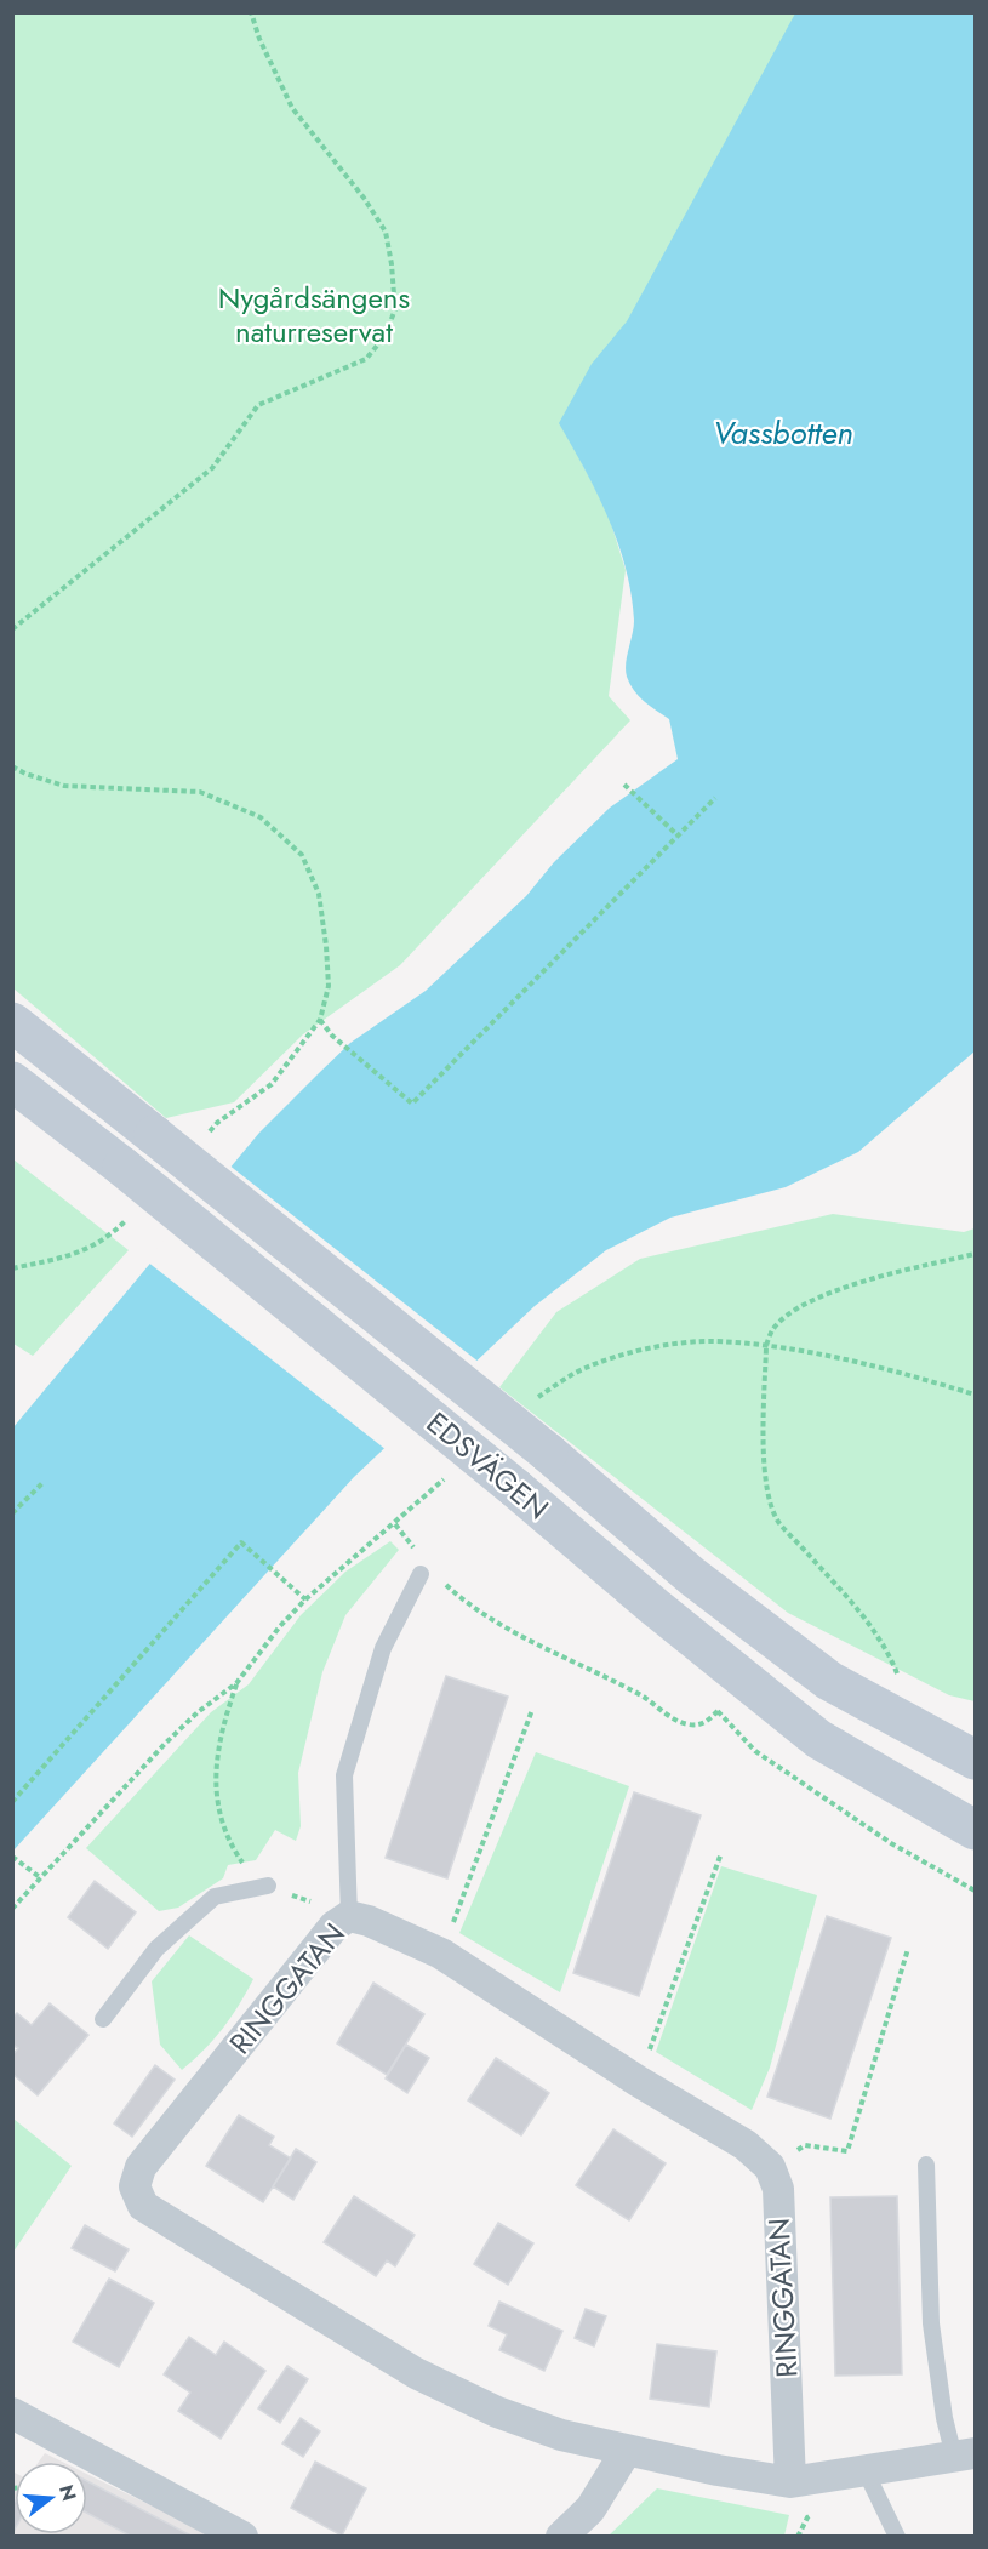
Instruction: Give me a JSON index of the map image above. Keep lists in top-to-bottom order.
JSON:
{
  "streets": {
    "main road": ["EDSVÄGEN"],
    "street": ["RINGGATAN"]
  },
  "water": ["Vassbotten"],
  "parks": ["Nygårdsängens naturreservat"],
  "north": "right"
}
